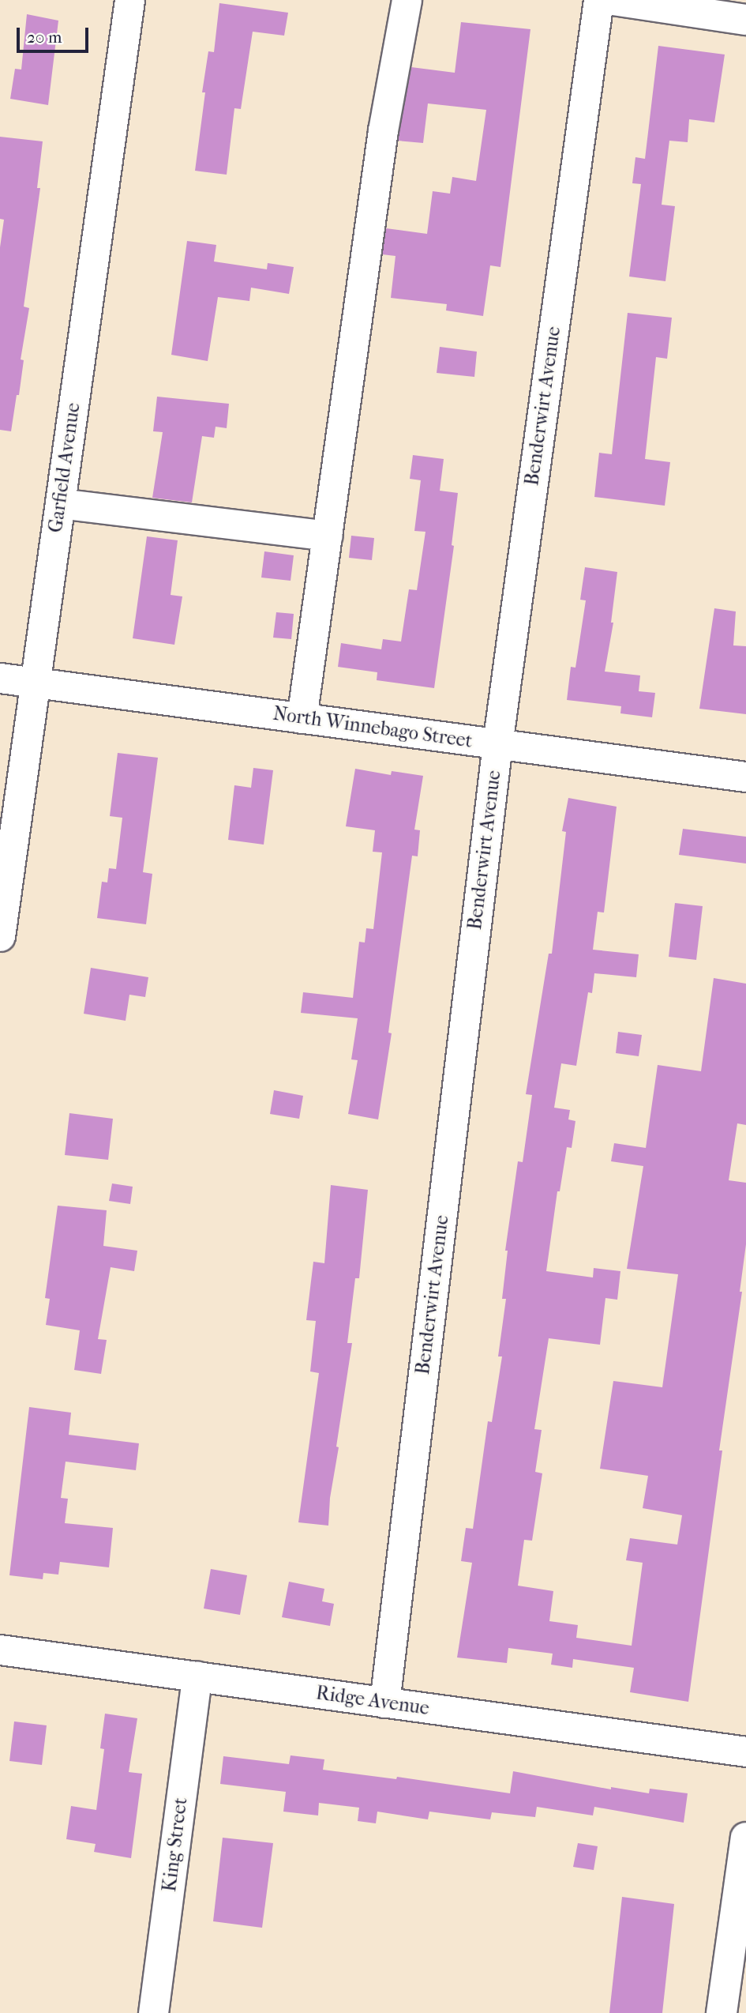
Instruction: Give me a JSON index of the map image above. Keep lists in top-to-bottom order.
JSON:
{
  "streets": {
    "street": [
      "Benderwirt Avenue",
      "Garfield Avenue",
      "North Winnebago Street",
      "Ridge Avenue",
      "King Street"
    ]
  },
  "crossings": [
    ["Benderwirt Avenue", "North Winnebago Street"],
    ["Benderwirt Avenue", "Ridge Avenue"],
    ["Garfield Avenue", "North Winnebago Street"],
    ["Ridge Avenue", "King Street"]
  ],
  "scale_bar": "20 m"
}
